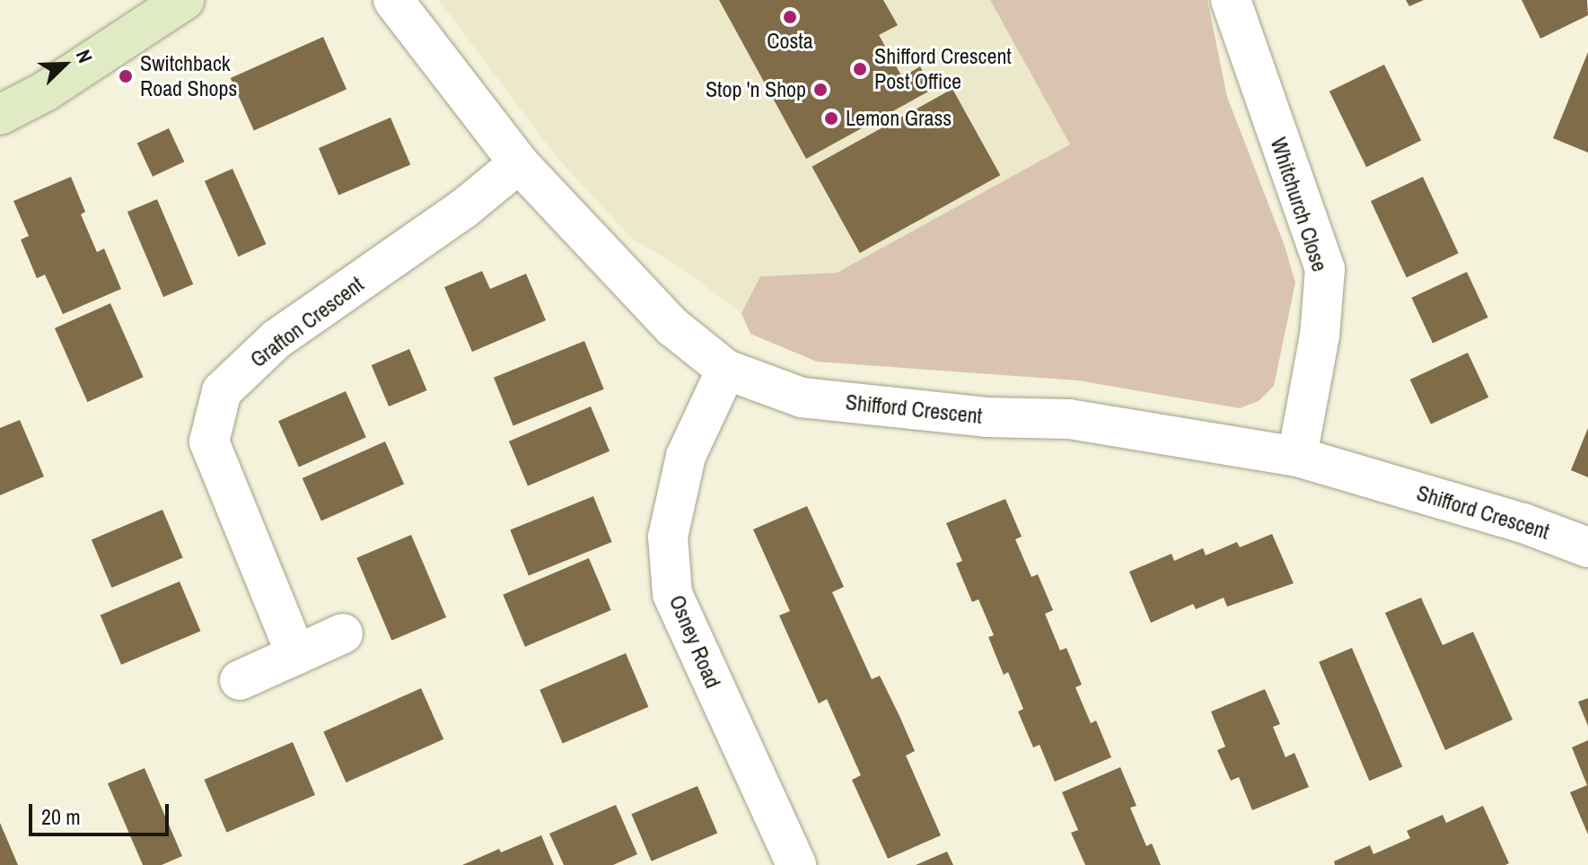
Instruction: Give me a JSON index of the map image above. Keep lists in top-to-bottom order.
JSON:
{
  "streets": {
    "street": [
      "Whitchurch Close",
      "Grafton Crescent",
      "Shifford Crescent",
      "Osney Road"
    ]
  },
  "crossings": [
    ["Whitchurch Close", "Shifford Crescent"],
    ["Grafton Crescent", "Shifford Crescent"],
    ["Shifford Crescent", "Osney Road"]
  ],
  "places": [
    "Costa",
    "Shifford Crescent Post Office",
    "Switchback Road Shops",
    "Stop 'n Shop",
    "Lemon Grass"
  ],
  "scale_bar": "20 m",
  "north": "top right"
}
